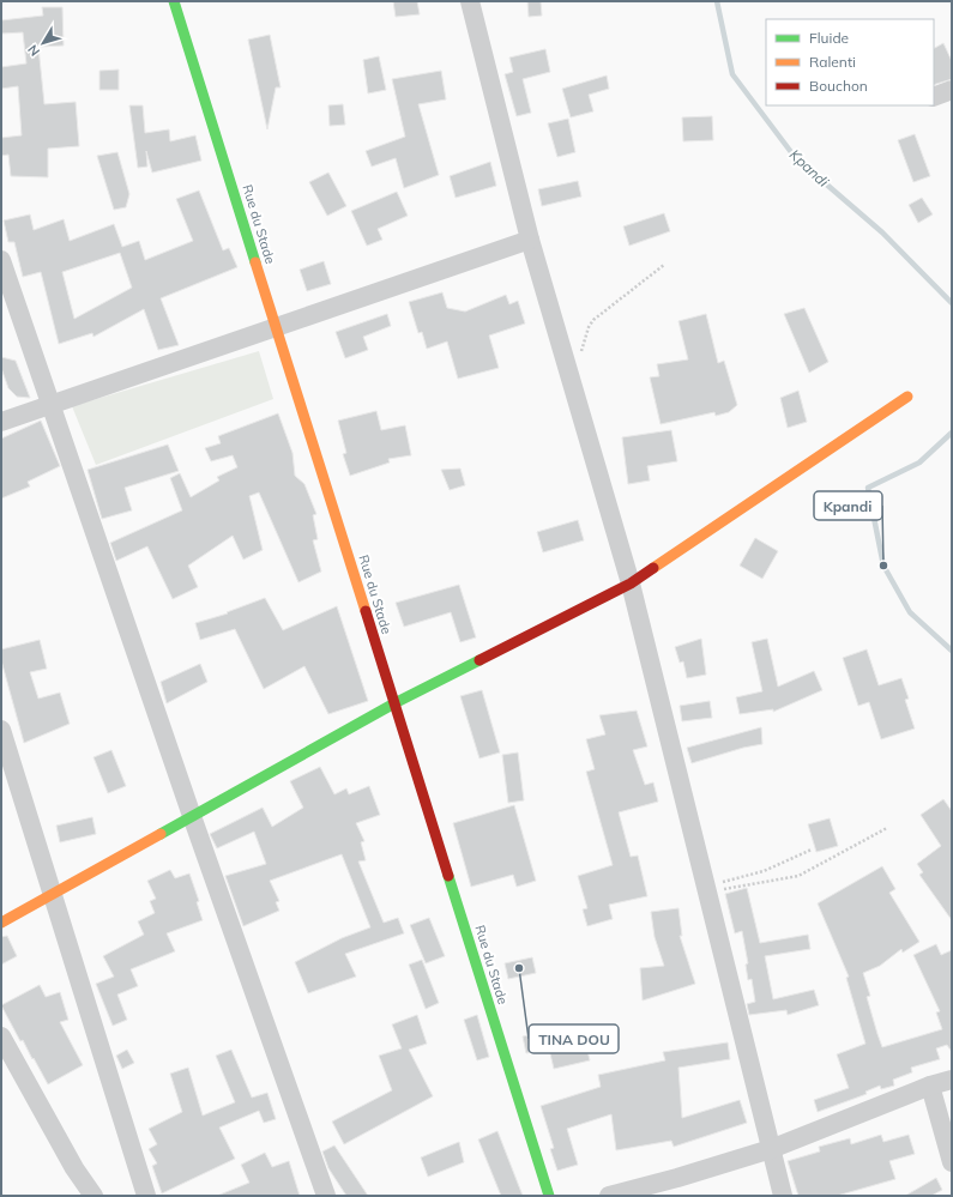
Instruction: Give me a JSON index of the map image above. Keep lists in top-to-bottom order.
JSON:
{
  "streets": {
    "street": ["Rue du Stade"]
  },
  "water": ["Kpandi"],
  "places": ["Kpandi", "TINA DOU"],
  "legend": ["Fluide", "Ralenti", "Bouchon"],
  "north": "bottom left"
}
